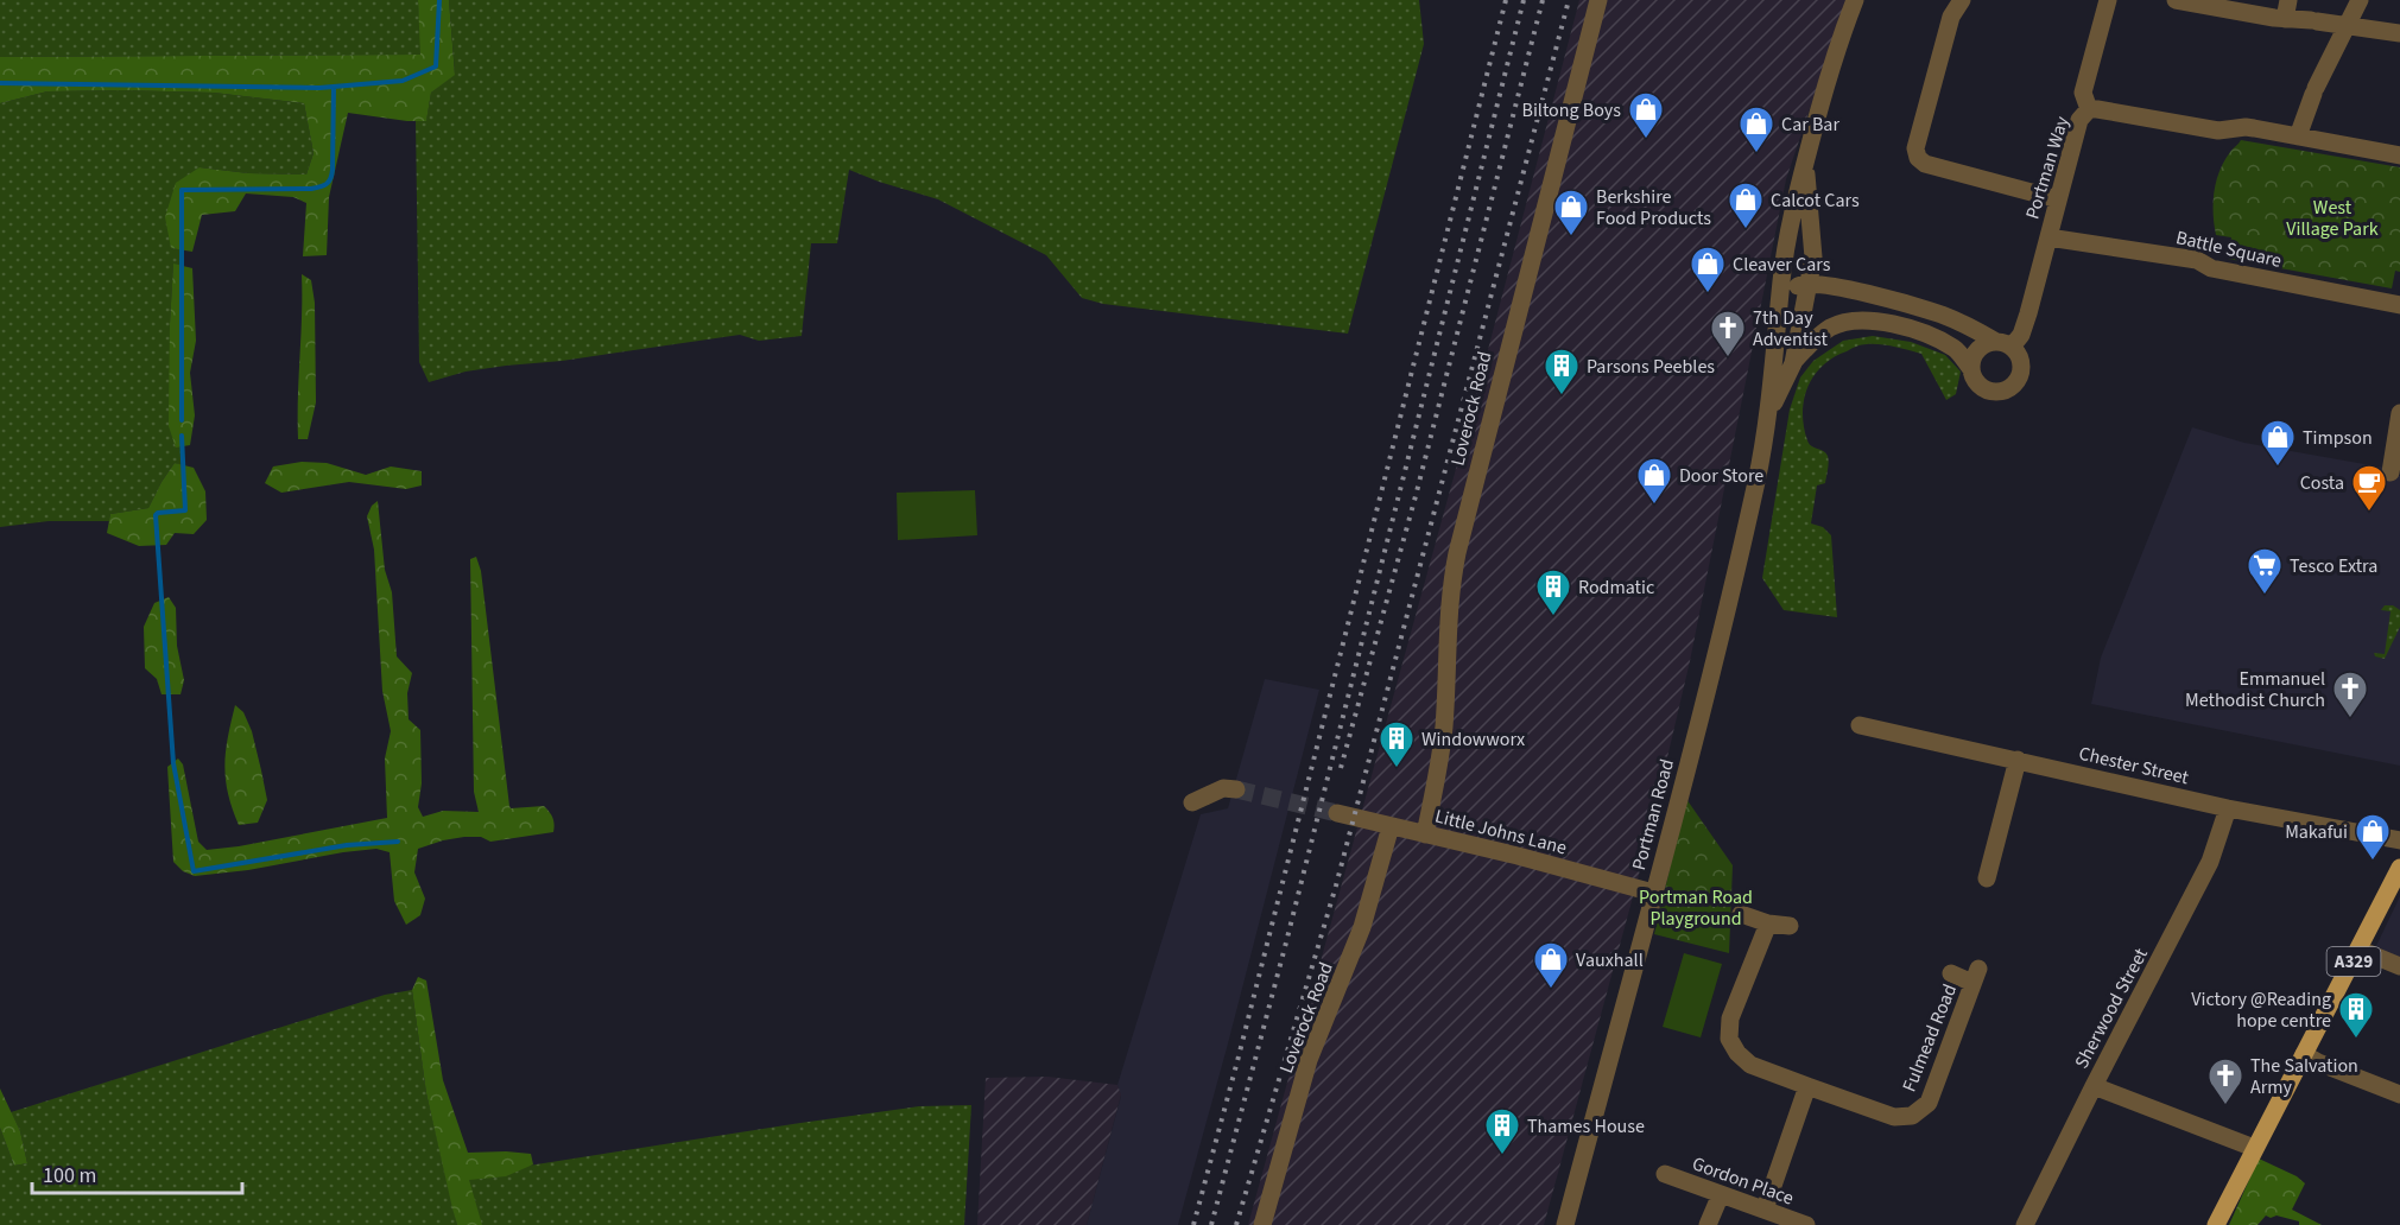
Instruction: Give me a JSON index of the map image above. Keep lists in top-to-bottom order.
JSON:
{
  "streets": {
    "main road": ["A329"],
    "street": [
      "Portman Way",
      "Battle Square",
      "Loverock Road",
      "Chester Street",
      "Portman Road",
      "Little Johns Lane",
      "Sherwood Street",
      "Fulmead Road",
      "Gordon Place"
    ]
  },
  "crossings": [
    ["Portman Way", "Battle Square"],
    ["Loverock Road", "Little Johns Lane"],
    ["Chester Street", "Sherwood Street"],
    ["Portman Road", "Little Johns Lane"]
  ],
  "parks": ["West Village Park", "Portman Road Playground"],
  "places": {
    "shop": [
      "Biltong Boys",
      "Car Bar",
      "Calcot Cars",
      "Berkshire Food Products",
      "Cleaver Cars",
      "Timpson",
      "Door Store",
      "Makafui",
      "Vauxhall"
    ],
    "church": ["7th Day Adventist", "Emmanuel Methodist Church", "The Salvation Army"],
    "building": [
      "Parsons Peebles",
      "Rodmatic",
      "Windowworx",
      "Victory @Reading hope centre",
      "Thames House"
    ],
    "cafe": ["Costa"],
    "supermarket": ["Tesco Extra"]
  },
  "scale_bar": "100 m"
}
